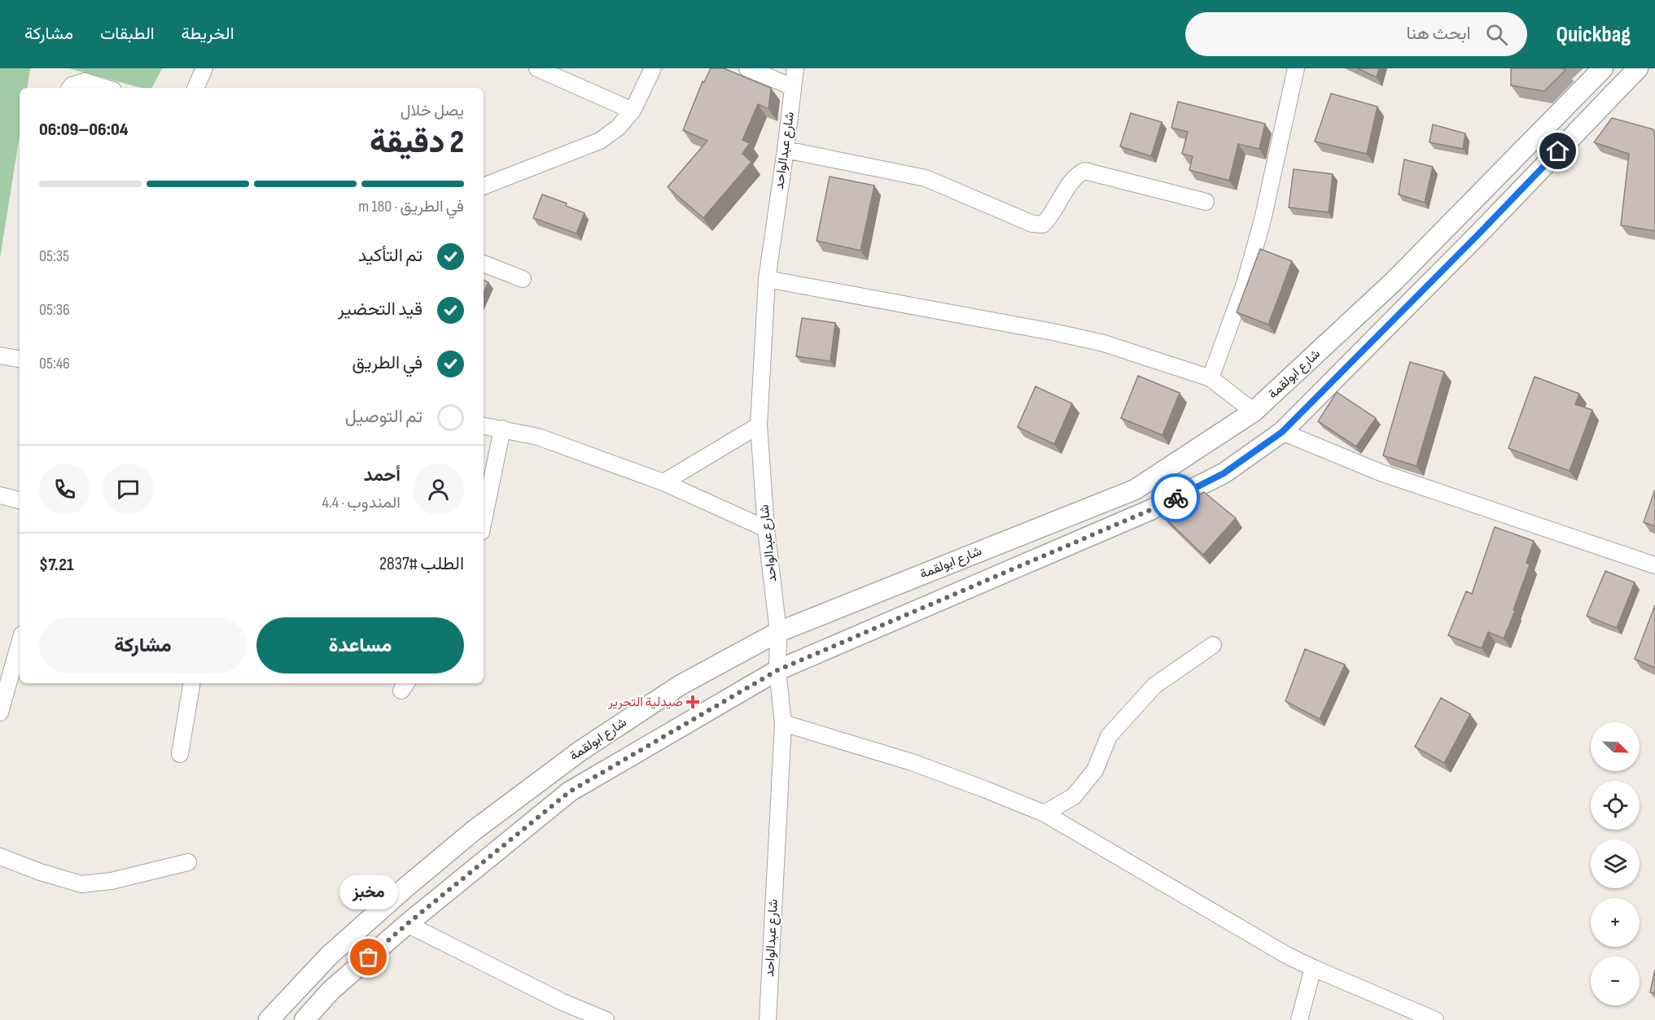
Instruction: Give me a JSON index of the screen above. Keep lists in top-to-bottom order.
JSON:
{
  "streets": {
    "street": ["شارع عبدالواحد", "شارع ابولقمة"]
  },
  "crossings": [
    ["شارع عبدالواحد", "شارع ابولقمة"]
  ],
  "places": {
    "health": ["صيدلية التحرير"],
    "other": ["مخبز"]
  },
  "north": "bottom right",
  "page": {
    "header": "Quickbag",
    "search": "ابحث هنا",
    "nav": ["الخريطة", "الطبقات", "مشاركة"],
    "heading": ["2 دقيقة", "يصل خلال", "06:04–06:09"],
    "panel": [
      "أحمد",
      "المندوب · 4.4",
      "الطلب #2837",
      "$7.21"
    ],
    "bar": "في الطريق · 180 m",
    "list": [
      ["تم التأكيد", "05:35"],
      ["قيد التحضير", "05:36"],
      ["في الطريق", "05:46"],
      "تم التوصيل"
    ],
    "buttons": ["مساعدة", "مشاركة"],
    "map_buttons": ["+", "−"],
    "bubble": "مخبز"
  }
}
